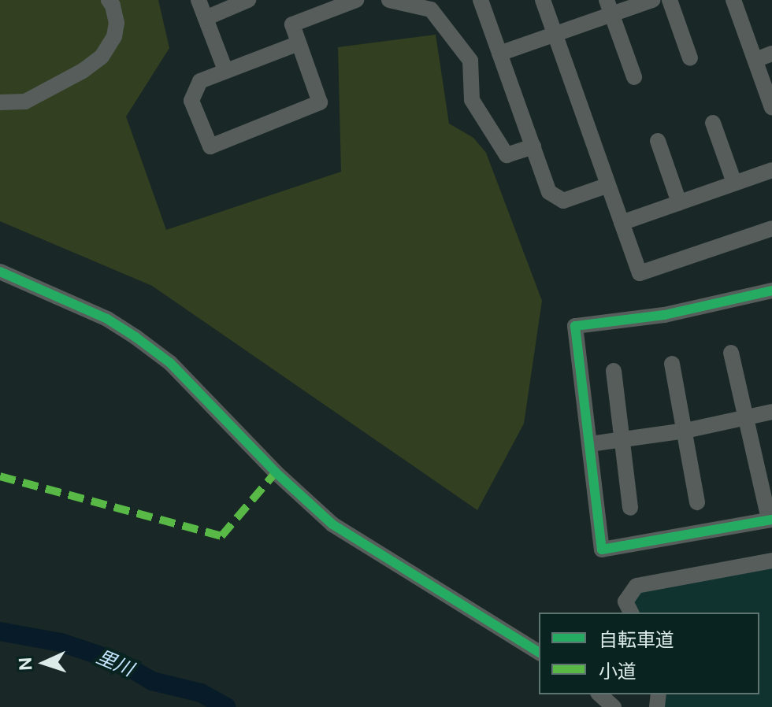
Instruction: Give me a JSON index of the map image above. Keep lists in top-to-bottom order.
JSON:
{
  "water": ["里川"],
  "legend": ["自転車道", "小道"],
  "north": "left"
}
